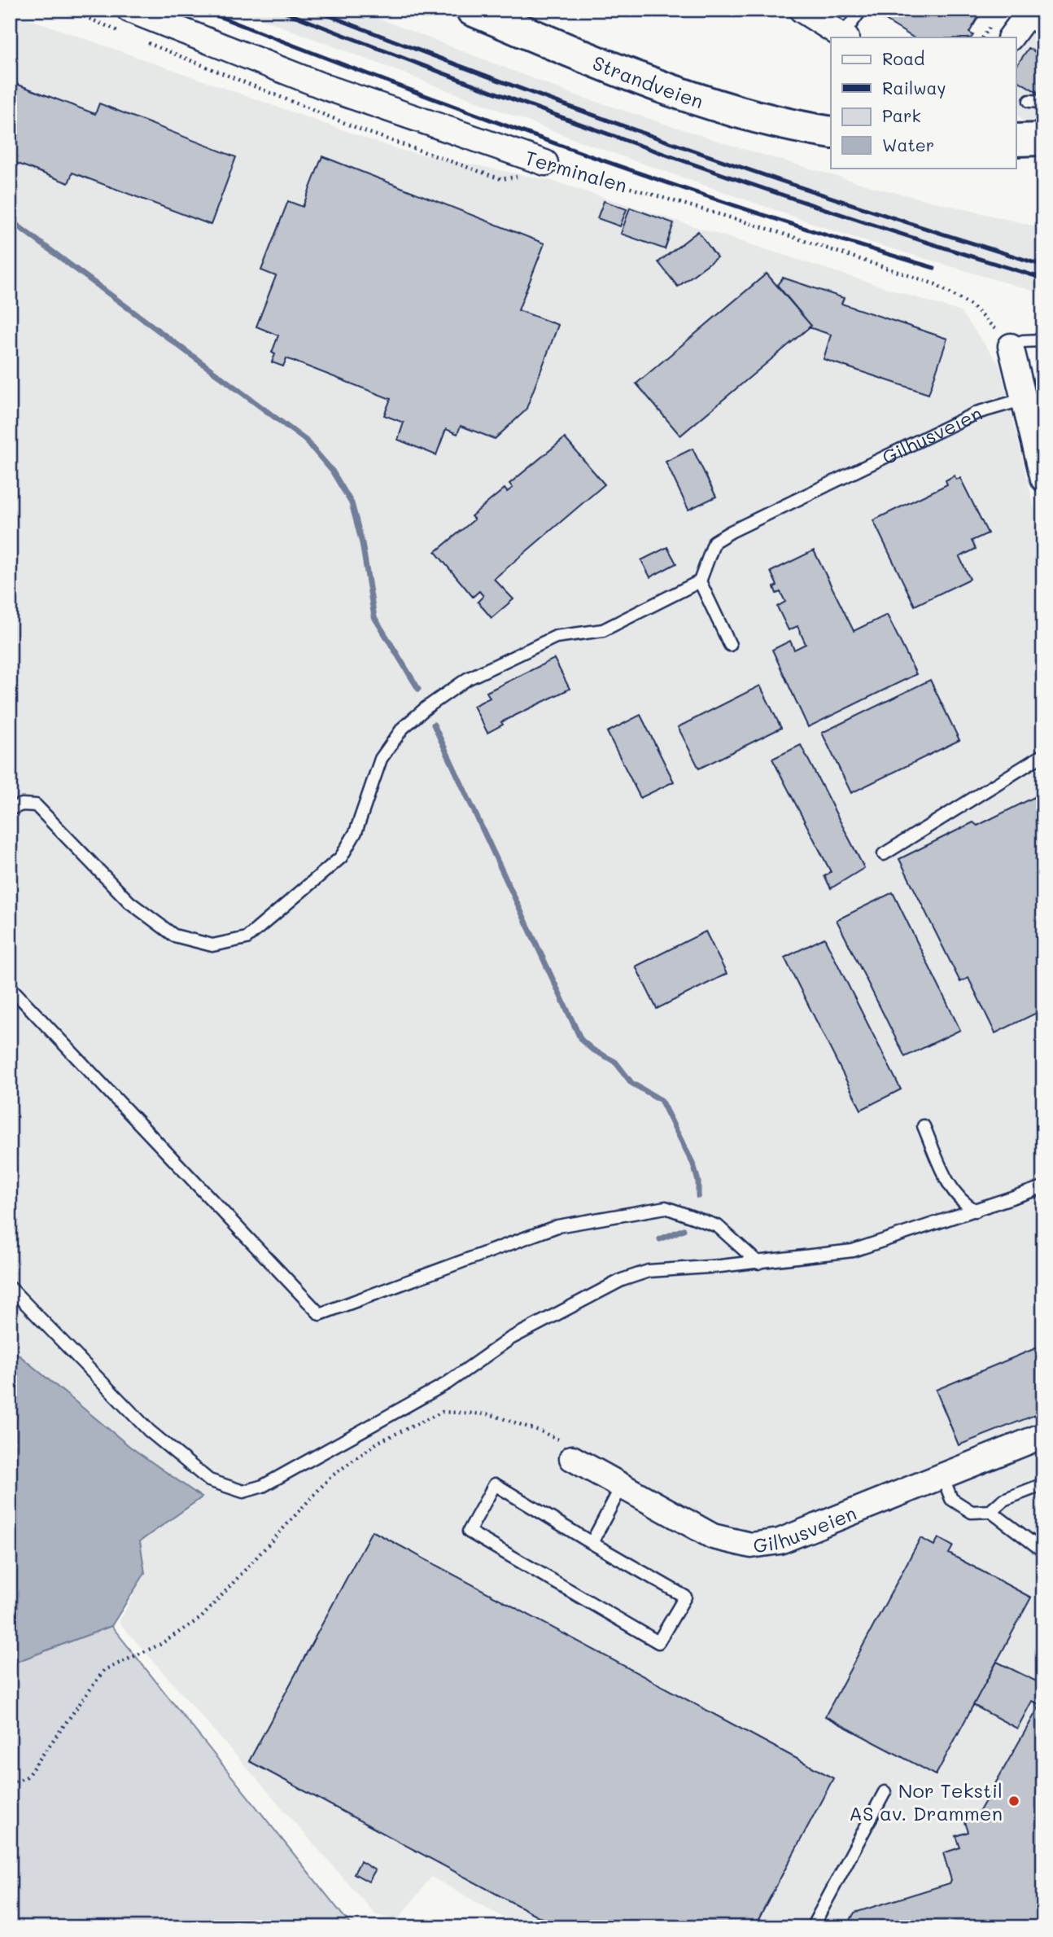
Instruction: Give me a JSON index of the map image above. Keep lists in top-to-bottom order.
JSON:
{
  "streets": {
    "main road": ["Strandveien"],
    "street": ["Terminalen", "Gilhusveien"]
  },
  "places": ["Nor Tekstil AS av. Drammen"],
  "legend": [
    "Road",
    "Railway",
    "Park",
    "Water"
  ]
}
